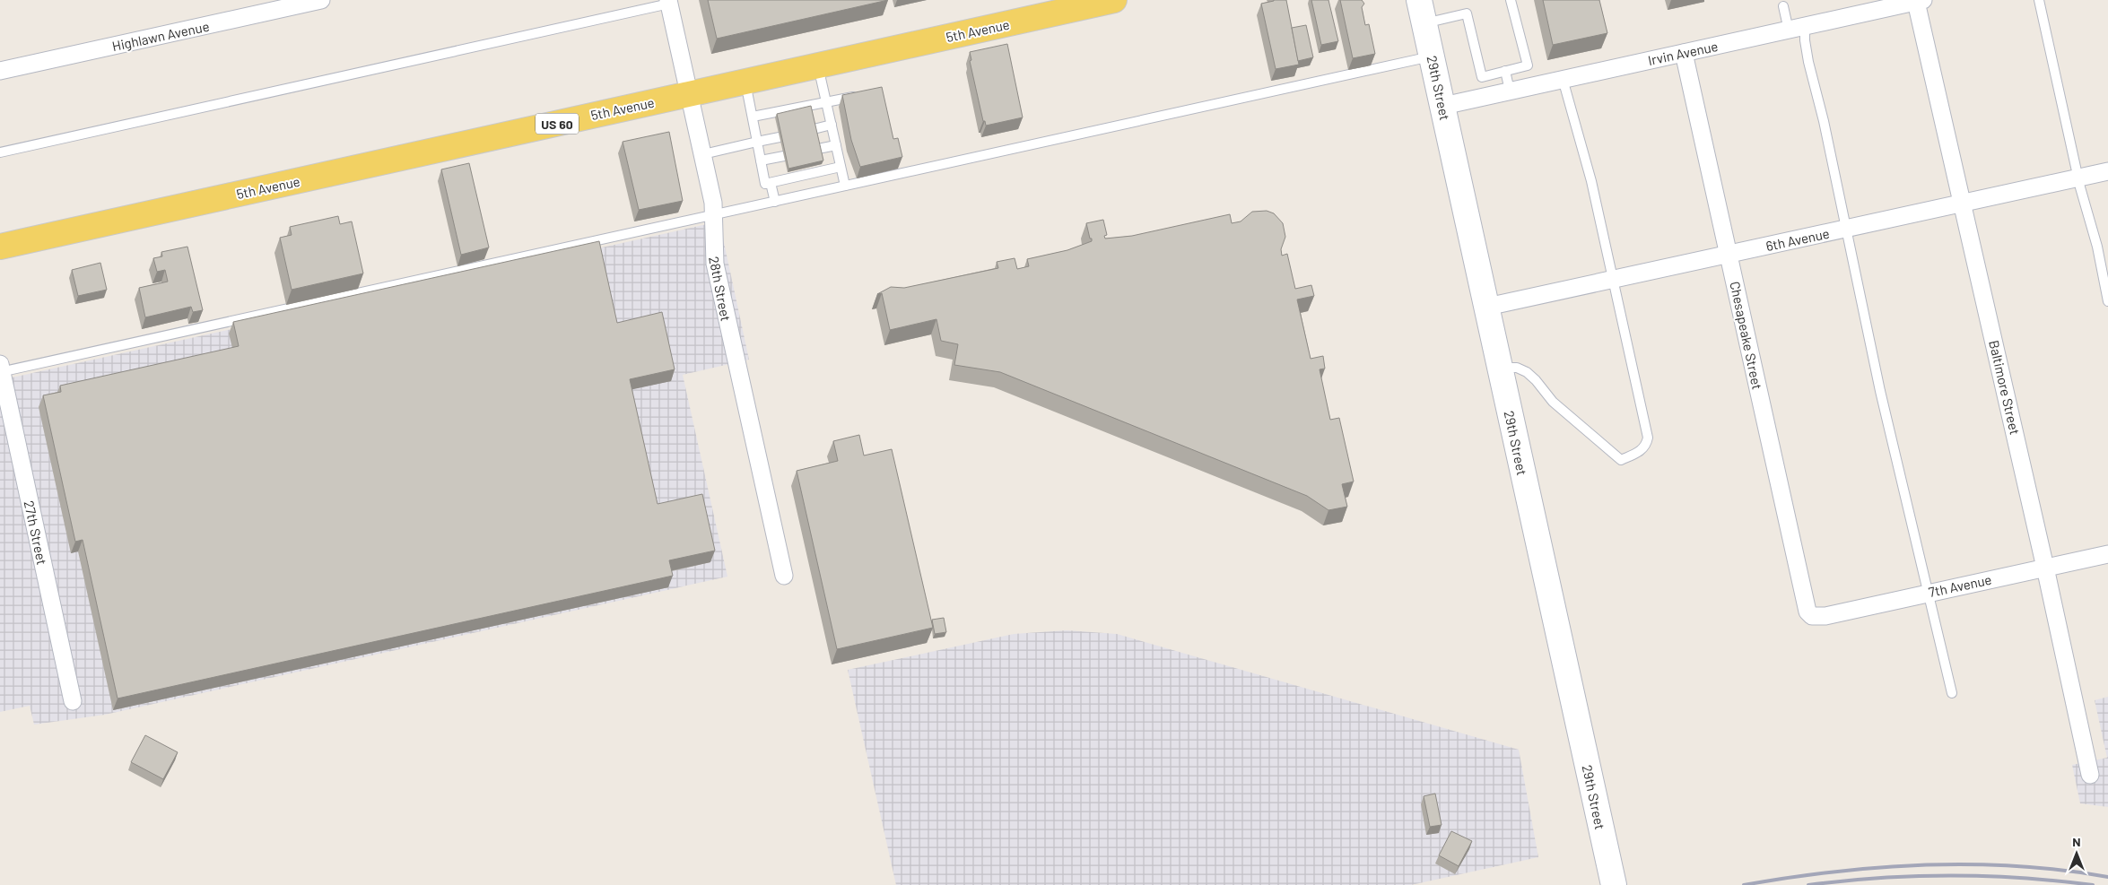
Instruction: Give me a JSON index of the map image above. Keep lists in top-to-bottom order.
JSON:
{
  "streets": {
    "main road": ["5th Avenue", "29th Street", "US 60"],
    "street": [
      "Highlawn Avenue",
      "Irvin Avenue",
      "6th Avenue",
      "28th Street",
      "Chesapeake Street",
      "Baltimore Street",
      "27th Street",
      "7th Avenue"
    ]
  },
  "crossings": [
    ["5th Avenue", "28th Street"],
    ["Irvin Avenue", "29th Street"],
    ["Irvin Avenue", "Chesapeake Street"],
    ["Irvin Avenue", "Baltimore Street"],
    ["29th Street", "6th Avenue"],
    ["6th Avenue", "Chesapeake Street"],
    ["6th Avenue", "Baltimore Street"],
    ["Chesapeake Street", "7th Avenue"],
    ["Baltimore Street", "7th Avenue"]
  ],
  "north": "top"
}
